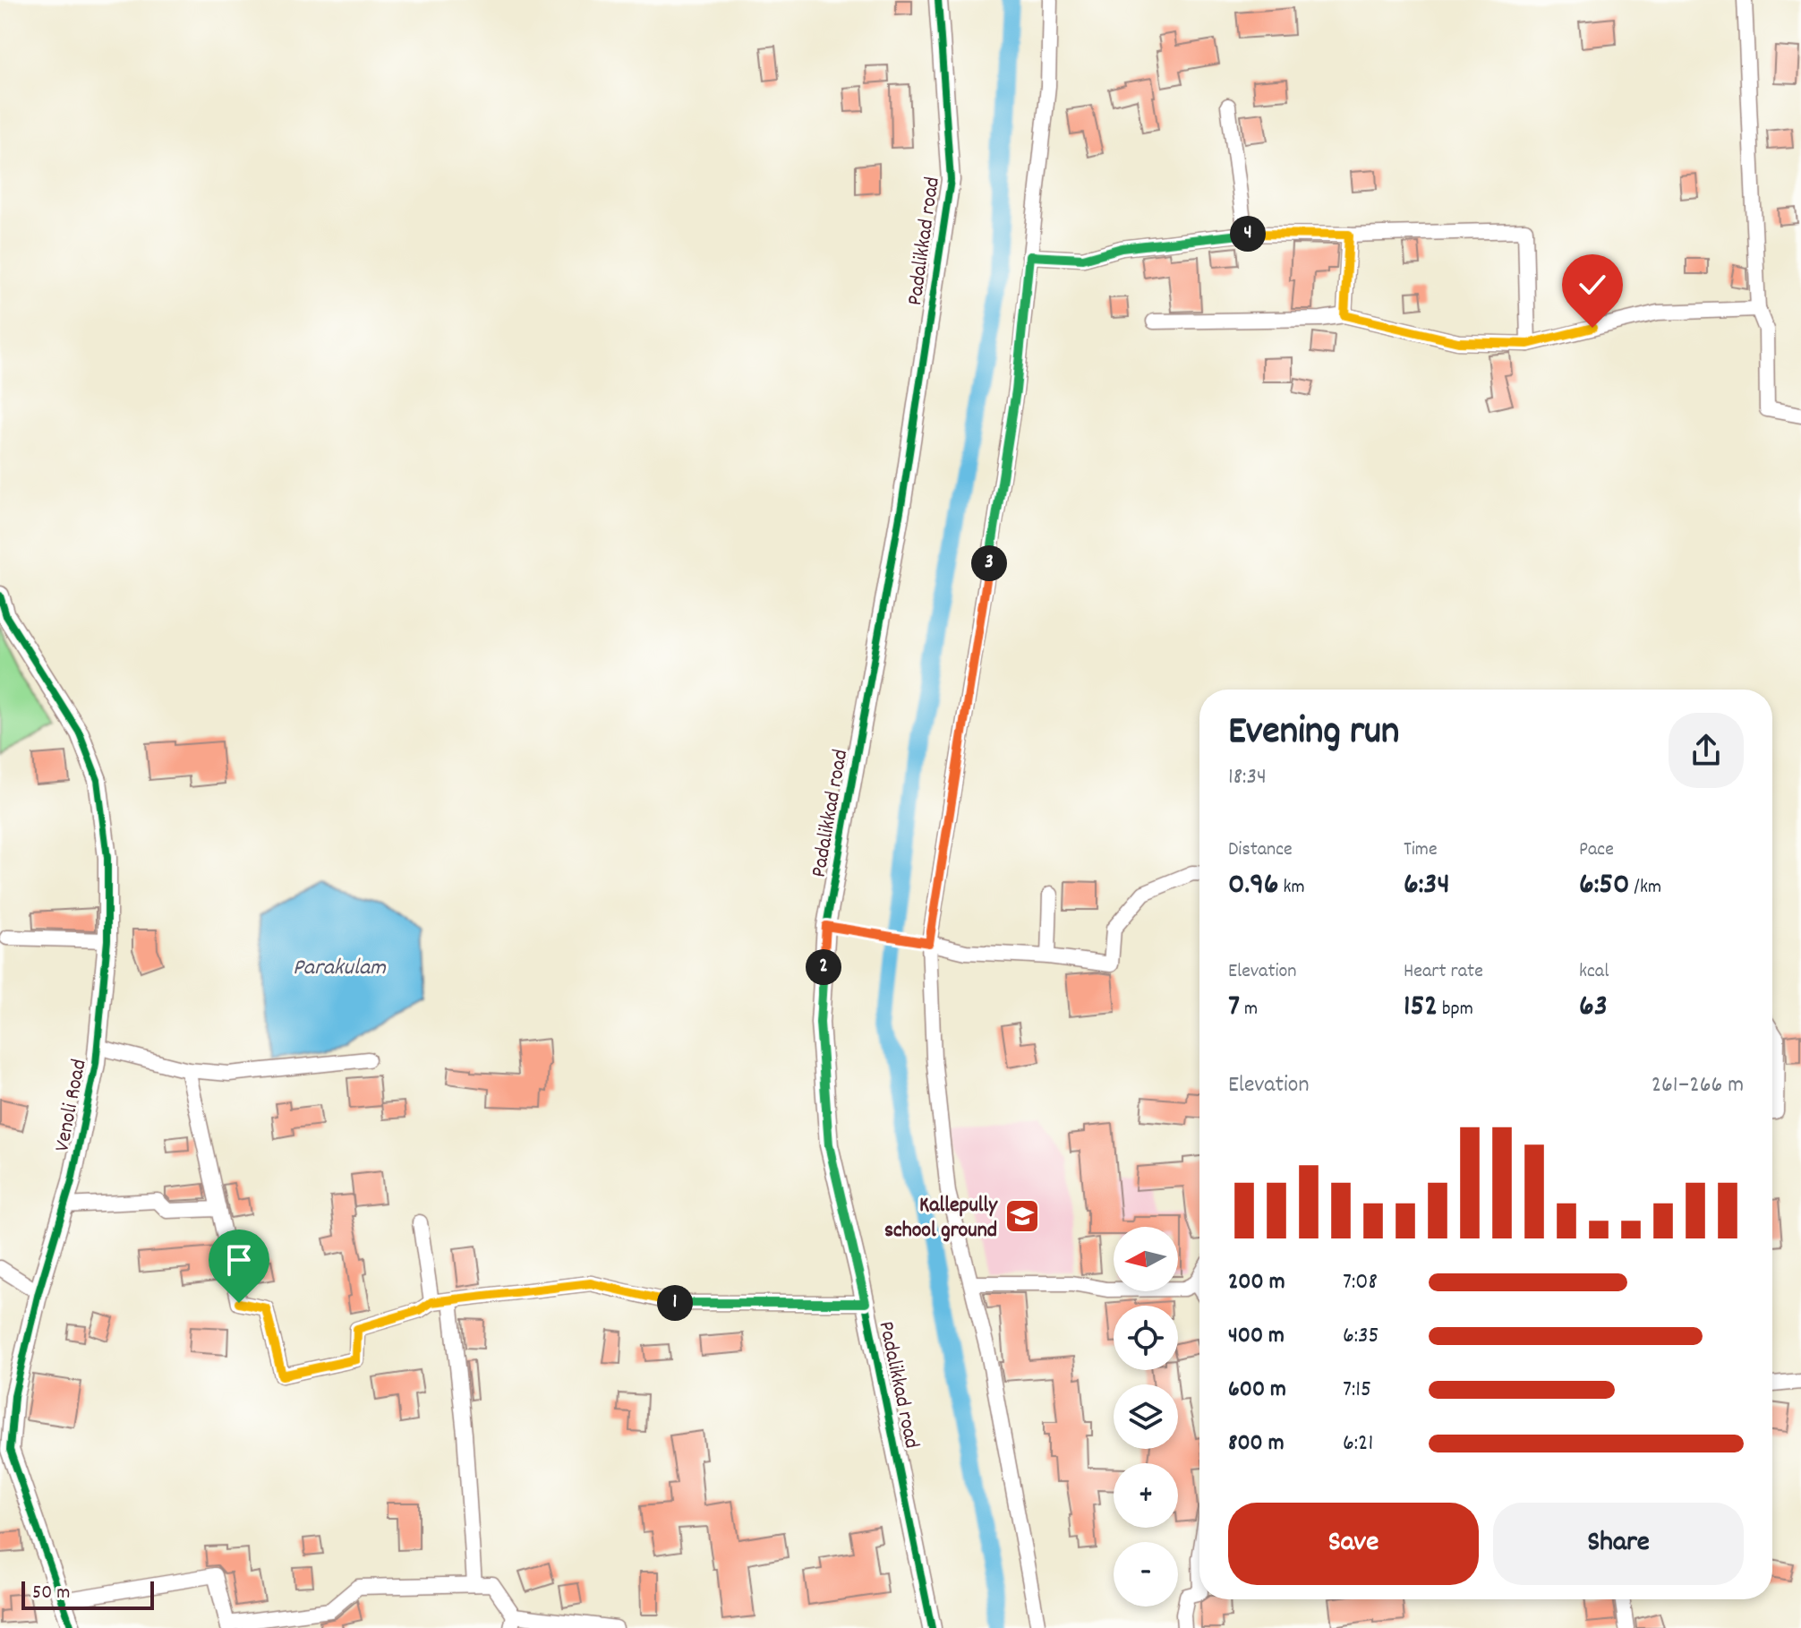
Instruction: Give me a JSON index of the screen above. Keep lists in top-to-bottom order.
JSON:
{
  "streets": {
    "street": ["Padalikkad road", "Venoli Road"]
  },
  "water": ["Parakulam"],
  "places": {
    "school or university": ["Kallepully school ground"]
  },
  "scale_bar": "50 m",
  "north": "left",
  "page": {
    "pins": [
      "4",
      "3",
      "2",
      "1"
    ],
    "heading": ["Evening run", "18:34"],
    "stats": [
      ["Distance", "0.96 km"],
      ["Time", "6:34"],
      ["Pace", "6:50 /km"],
      ["Elevation", "7 m"],
      ["Heart rate", "152 bpm"],
      ["kcal", "63"]
    ],
    "chart": ["Elevation", "261–266 m"],
    "map_buttons": ["+", "−"],
    "list": [
      {
        "name": "200 m",
        "note": "7:08"
      },
      {
        "name": "400 m",
        "note": "6:35"
      },
      {
        "name": "600 m",
        "note": "7:15"
      },
      {
        "name": "800 m",
        "note": "6:21"
      }
    ],
    "buttons": ["Save", "Share"],
    "scale": "50 m"
  }
}
